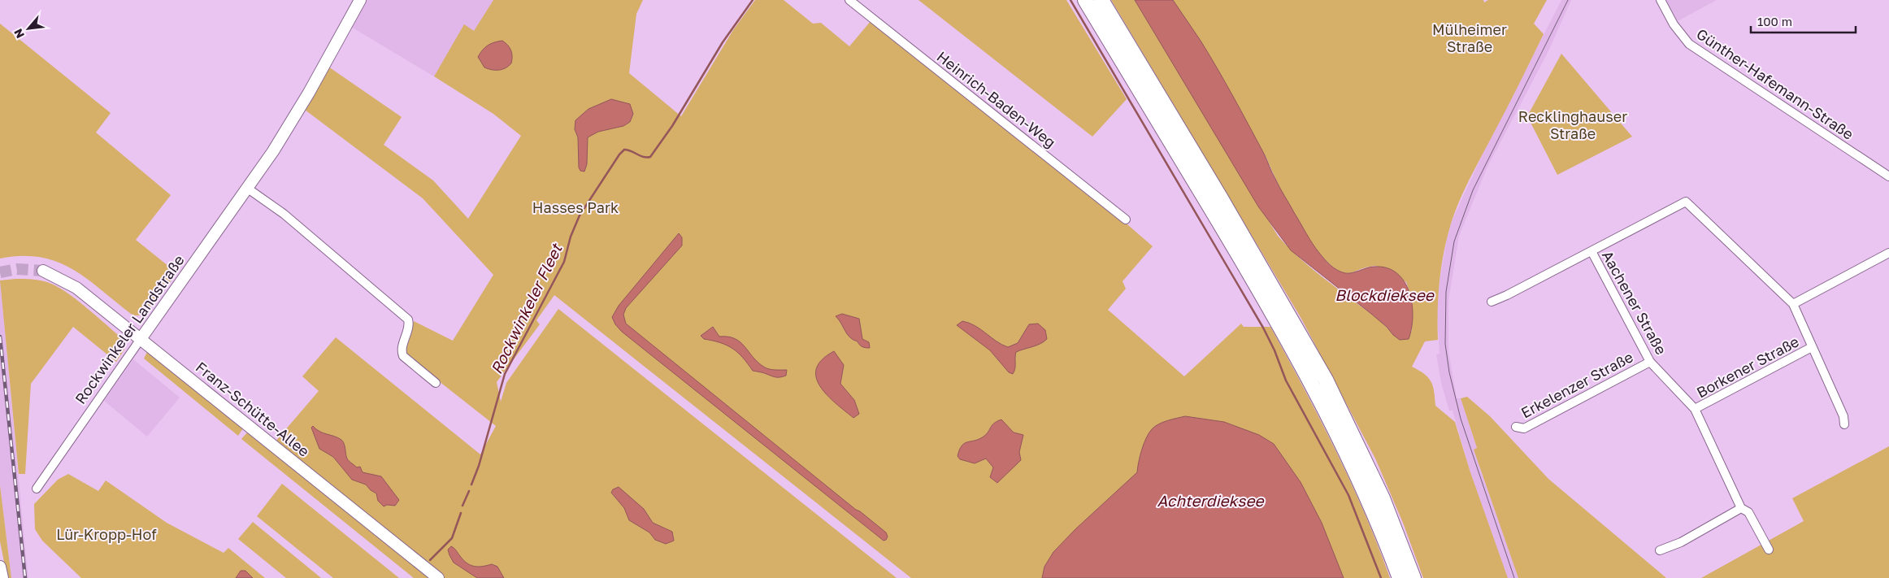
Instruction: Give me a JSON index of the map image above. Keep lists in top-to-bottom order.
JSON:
{
  "streets": {
    "main road": ["Rockwinkeler Landstraße", "Franz-Schütte-Allee"],
    "street": [
      "Günther-Hafemann-Straße",
      "Heinrich-Baden-Weg",
      "Aachener Straße",
      "Borkener Straße",
      "Erkelenzer Straße"
    ]
  },
  "crossings": [
    ["Aachener Straße", "Borkener Straße"],
    ["Aachener Straße", "Erkelenzer Straße"],
    ["Rockwinkeler Landstraße", "Franz-Schütte-Allee"]
  ],
  "water": ["Blockdieksee", "Rockwinkeler Fleet", "Achterdieksee"],
  "parks": [
    "Mülheimer Straße",
    "Recklinghauser Straße",
    "Hasses Park",
    "Lür-Kropp-Hof"
  ],
  "scale_bar": "100 m",
  "north": "bottom left"
}
